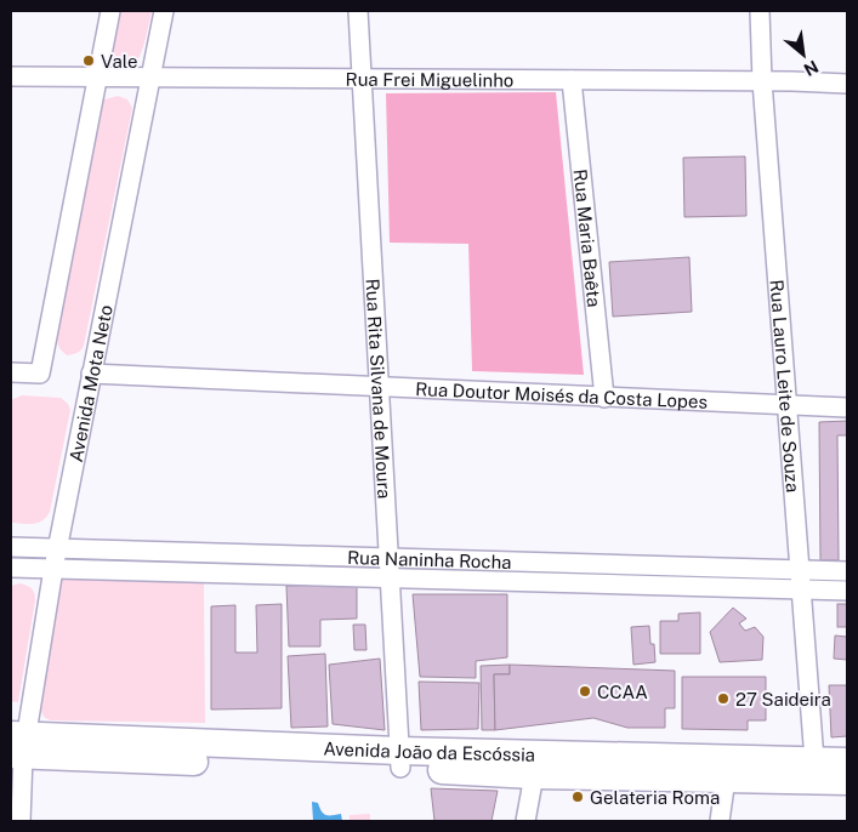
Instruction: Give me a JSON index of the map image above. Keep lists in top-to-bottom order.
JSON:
{
  "streets": {
    "main road": ["Avenida João da Escóssia"],
    "street": [
      "Rua Frei Miguelinho",
      "Rua Maria Baêta",
      "Avenida Mota Neto",
      "Rua Lauro Leite de Souza",
      "Rua Rita Silvana de Moura",
      "Rua Doutor Moisés da Costa Lopes",
      "Rua Naninha Rocha"
    ]
  },
  "crossings": [
    ["Rua Frei Miguelinho", "Rua Maria Baêta"],
    ["Rua Frei Miguelinho", "Avenida Mota Neto"],
    ["Rua Frei Miguelinho", "Rua Lauro Leite de Souza"],
    ["Rua Frei Miguelinho", "Rua Rita Silvana de Moura"],
    ["Rua Maria Baêta", "Rua Doutor Moisés da Costa Lopes"],
    ["Avenida Mota Neto", "Rua Doutor Moisés da Costa Lopes"],
    ["Avenida Mota Neto", "Rua Naninha Rocha"],
    ["Avenida Mota Neto", "Avenida João da Escóssia"],
    ["Rua Lauro Leite de Souza", "Rua Doutor Moisés da Costa Lopes"],
    ["Rua Lauro Leite de Souza", "Rua Naninha Rocha"],
    ["Rua Lauro Leite de Souza", "Avenida João da Escóssia"],
    ["Rua Rita Silvana de Moura", "Rua Doutor Moisés da Costa Lopes"],
    ["Rua Rita Silvana de Moura", "Rua Naninha Rocha"],
    ["Rua Rita Silvana de Moura", "Avenida João da Escóssia"]
  ],
  "places": [
    "Vale",
    "CCAA",
    "27 Saideira",
    "Gelateria Roma"
  ],
  "north": "bottom right"
}
